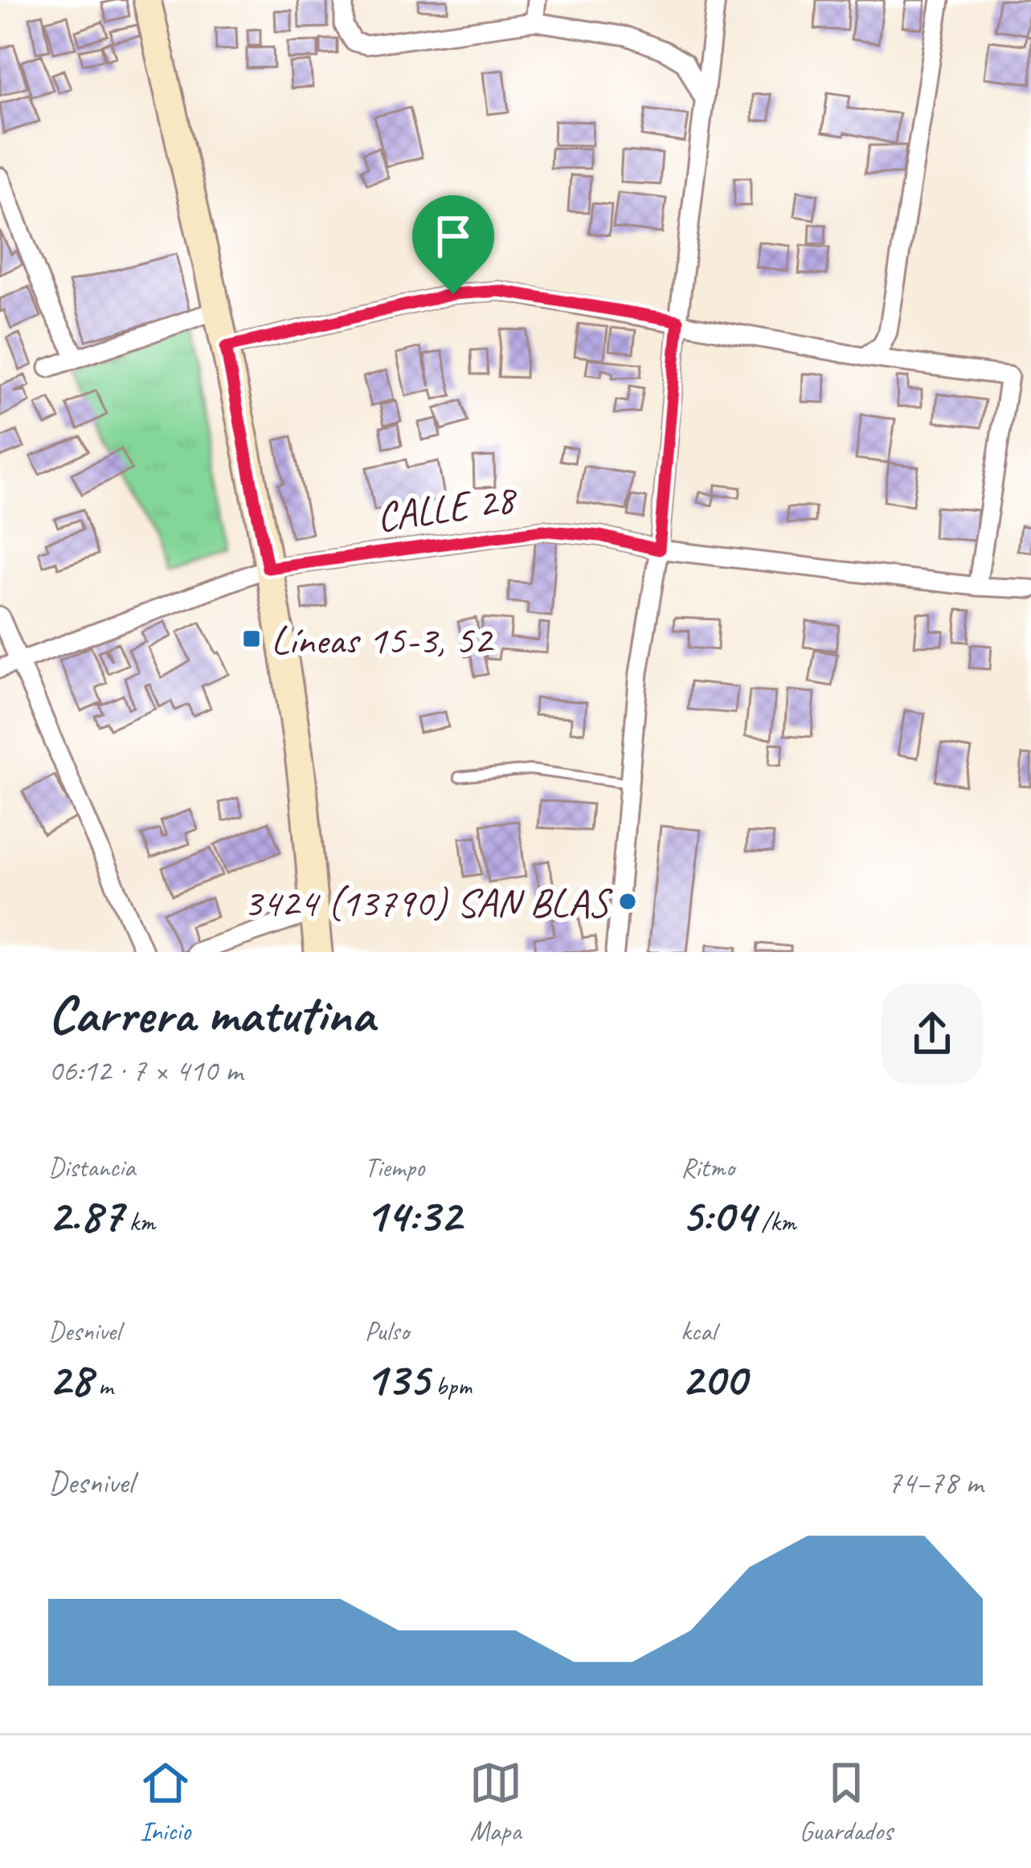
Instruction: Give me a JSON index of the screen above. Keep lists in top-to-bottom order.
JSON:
{
  "streets": {
    "street": ["CALLE 28"]
  },
  "places": {
    "transit": ["Líneas 15-3, 52"],
    "other": ["3424 (13790) SAN BLAS"]
  },
  "page": {
    "heading": ["Carrera matutina", "06:12 · 7 × 410 m"],
    "stats": [
      ["Distancia", "2.87 km"],
      ["Tiempo", "14:32"],
      ["Ritmo", "5:04 /km"],
      ["Desnivel", "28 m"],
      ["Pulso", "135 bpm"],
      ["kcal", "200"]
    ],
    "chart": ["Desnivel", "74–78 m"],
    "tabs": ["Inicio", "Mapa", "Guardados"]
  }
}
